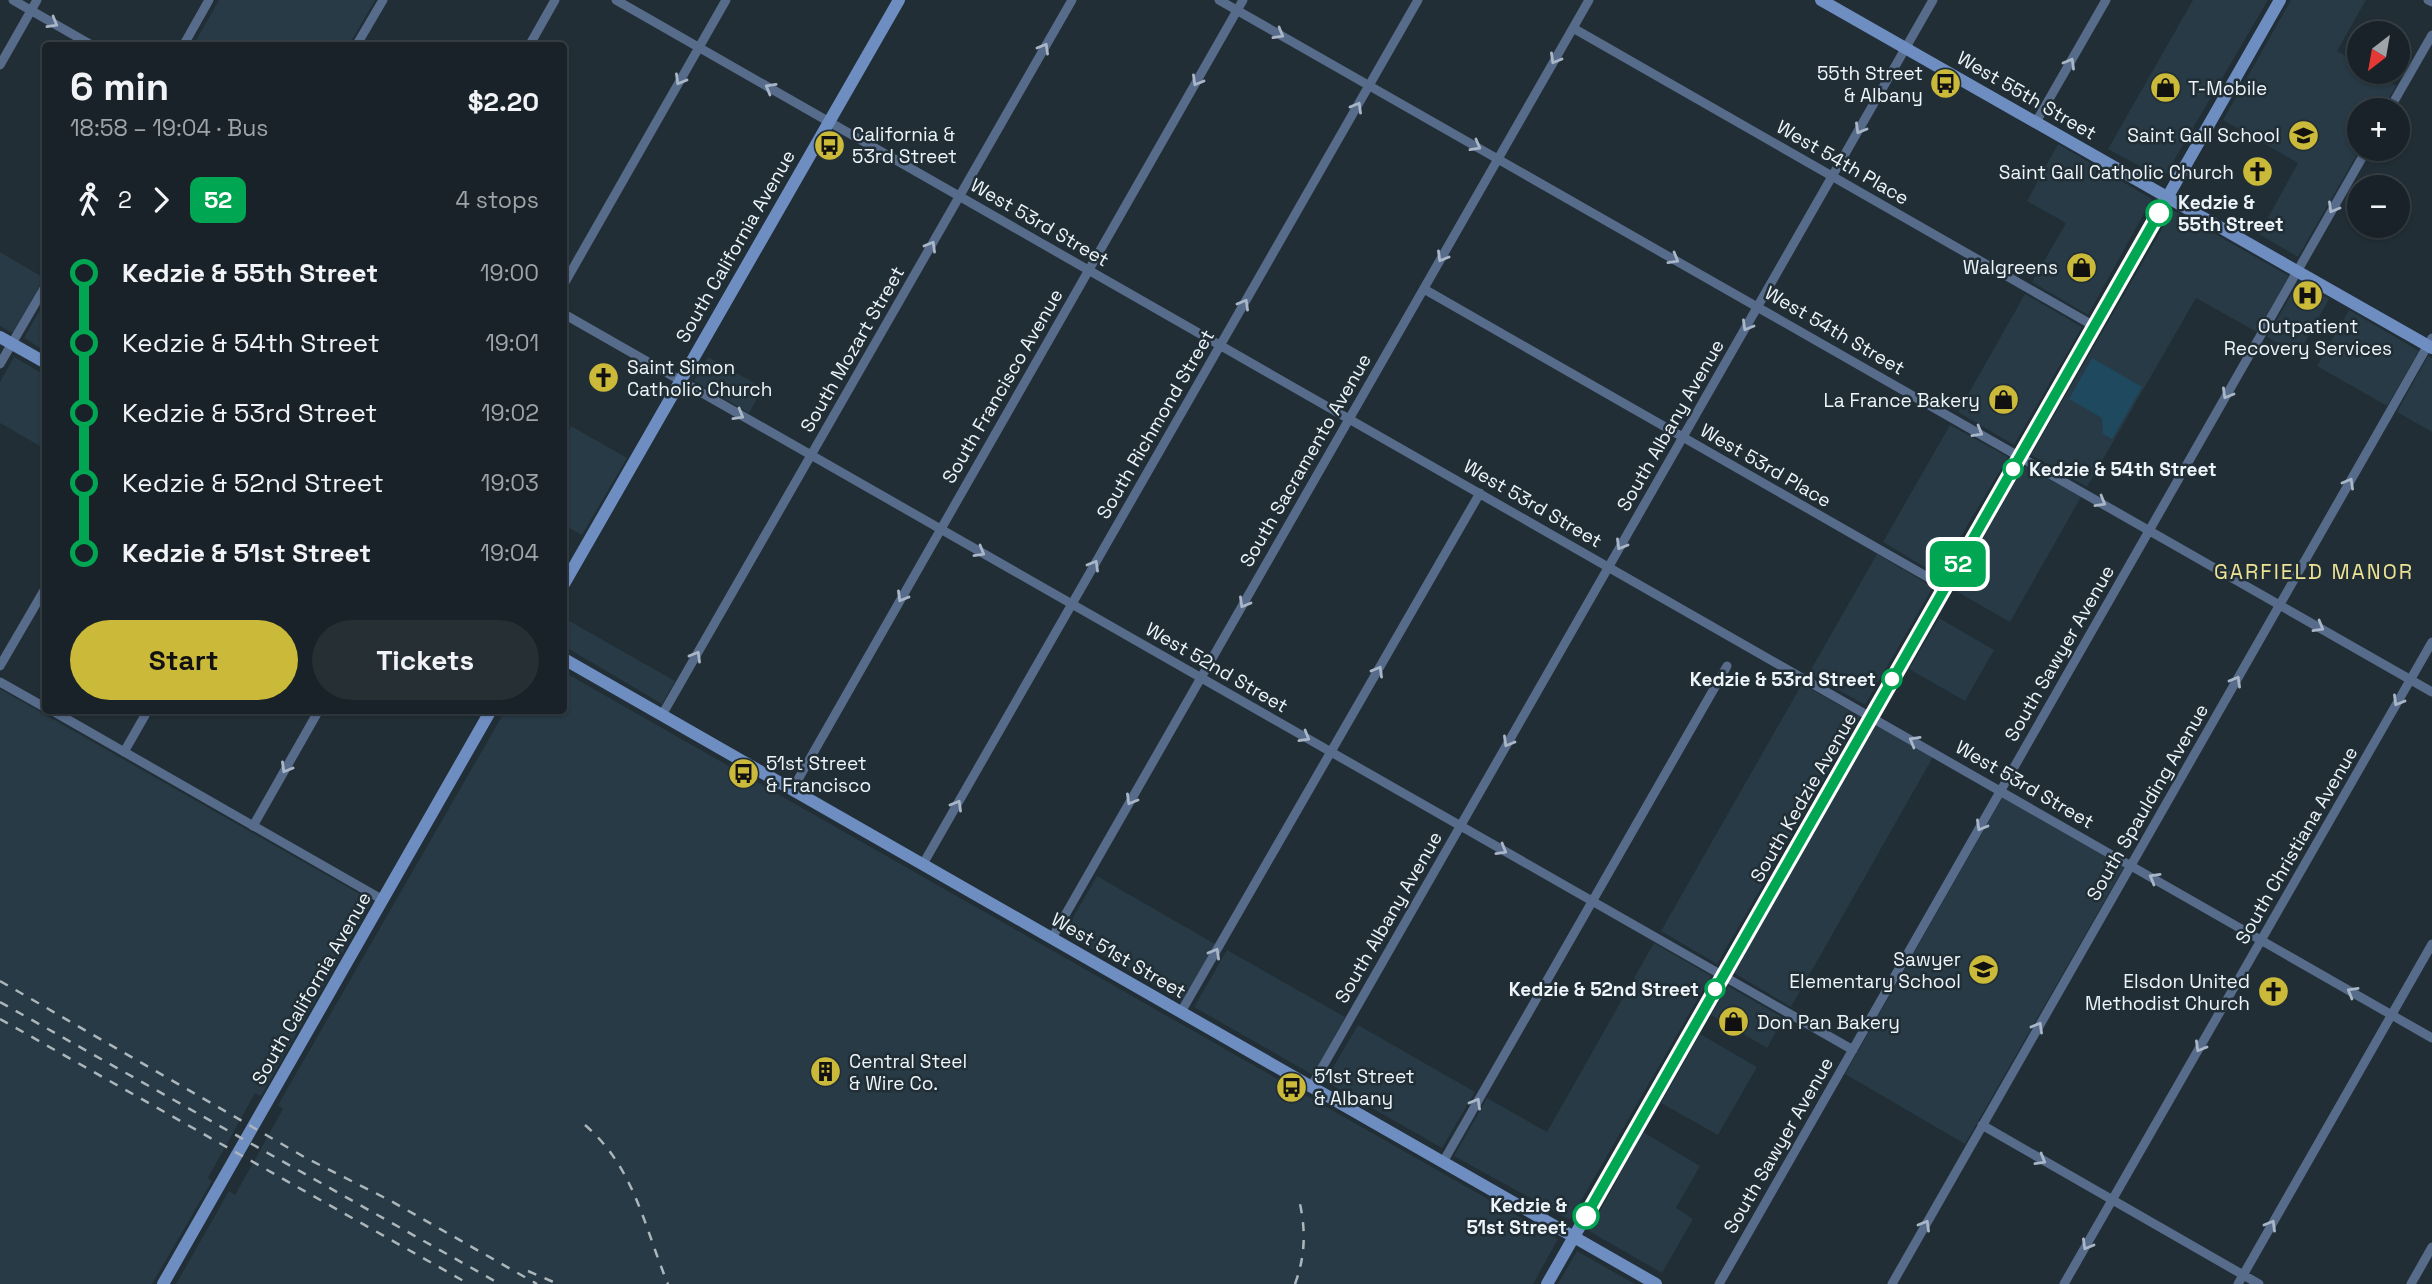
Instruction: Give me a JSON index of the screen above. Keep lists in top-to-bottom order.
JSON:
{
  "streets": {
    "street": [
      "West 55th Street",
      "West 54th Place",
      "West 53rd Street",
      "South California Avenue",
      "West 54th Street",
      "South Mozart Street",
      "South Francisco Avenue",
      "South Richmond Street",
      "South Albany Avenue",
      "South Sacramento Avenue",
      "West 53rd Place",
      "South Sawyer Avenue",
      "West 52nd Street",
      "South Kedzie Avenue",
      "South Spaulding Avenue",
      "South Christiana Avenue",
      "West 51st Street"
    ]
  },
  "crossings": [
    ["West 55th Street", "South Albany Avenue"],
    ["West 55th Street", "South Sawyer Avenue"],
    ["West 55th Street", "South Kedzie Avenue"],
    ["West 55th Street", "South Spaulding Avenue"],
    ["West 54th Place", "South Albany Avenue"],
    ["West 54th Place", "South Sacramento Avenue"],
    ["West 54th Place", "South Kedzie Avenue"],
    ["West 53rd Street", "South California Avenue"],
    ["West 53rd Street", "South Mozart Street"],
    ["West 53rd Street", "South Francisco Avenue"],
    ["West 53rd Street", "South Richmond Street"],
    ["West 53rd Street", "South Albany Avenue"],
    ["West 53rd Street", "South Sacramento Avenue"],
    ["West 53rd Street", "South Sawyer Avenue"],
    ["West 53rd Street", "South Kedzie Avenue"],
    ["West 53rd Street", "South Spaulding Avenue"],
    ["West 53rd Street", "South Christiana Avenue"],
    ["South California Avenue", "West 52nd Street"],
    ["West 54th Street", "South Francisco Avenue"],
    ["West 54th Street", "South Richmond Street"],
    ["West 54th Street", "South Albany Avenue"],
    ["West 54th Street", "South Sacramento Avenue"],
    ["West 54th Street", "South Sawyer Avenue"],
    ["West 54th Street", "South Kedzie Avenue"],
    ["West 54th Street", "South Spaulding Avenue"],
    ["West 54th Street", "South Christiana Avenue"],
    ["South Mozart Street", "West 52nd Street"],
    ["South Mozart Street", "West 51st Street"],
    ["South Francisco Avenue", "West 52nd Street"],
    ["South Francisco Avenue", "West 51st Street"],
    ["South Richmond Street", "West 52nd Street"],
    ["South Richmond Street", "West 51st Street"],
    ["South Albany Avenue", "West 53rd Place"],
    ["South Albany Avenue", "West 52nd Street"],
    ["South Albany Avenue", "West 51st Street"],
    ["South Sacramento Avenue", "West 53rd Place"],
    ["South Sacramento Avenue", "West 52nd Street"],
    ["South Sacramento Avenue", "West 51st Street"],
    ["West 53rd Place", "South Kedzie Avenue"],
    ["South Sawyer Avenue", "West 52nd Street"],
    ["West 52nd Street", "South Kedzie Avenue"],
    ["South Kedzie Avenue", "West 51st Street"]
  ],
  "one_way": [
    "West 54th Street",
    "South Mozart Street",
    "South Francisco Avenue",
    "South Richmond Street",
    "South Albany Avenue",
    "South Sacramento Avenue",
    "South Sawyer Avenue",
    "West 52nd Street",
    "South Spaulding Avenue",
    "South Christiana Avenue"
  ],
  "districts": ["GARFIELD MANOR"],
  "places": {
    "bus stop": [
      "55th Street & Albany",
      "California & 53rd Street",
      "51st Street & Francisco",
      "51st Street & Albany"
    ],
    "shop": [
      "T-Mobile",
      "Walgreens",
      "La France Bakery",
      "Don Pan Bakery"
    ],
    "school or university": ["Saint Gall School", "Sawyer Elementary School"],
    "church": ["Saint Gall Catholic Church", "Saint Simon Catholic Church", "Elsdon United Methodist Church"],
    "other": [
      "Kedzie & 55th Street",
      "Kedzie & 54th Street",
      "Kedzie & 53rd Street",
      "Kedzie & 52nd Street",
      "Kedzie & 51st Street"
    ],
    "hospital": ["Outpatient Recovery Services"],
    "building": ["Central Steel & Wire Co."]
  },
  "lines": ["bus line 52"],
  "north": "bottom left",
  "page": {
    "on_map": "52",
    "map_buttons": ["+", "−"],
    "heading": ["6 min", "18:58 – 19:04 · Bus", "$2.20"],
    "legs": ["2", "52", "4 stops"],
    "list": [
      {
        "name": "Kedzie & 55th Street",
        "value": "19:00"
      },
      {
        "name": "Kedzie & 54th Street",
        "value": "19:01"
      },
      {
        "name": "Kedzie & 53rd Street",
        "value": "19:02"
      },
      {
        "name": "Kedzie & 52nd Street",
        "value": "19:03"
      },
      {
        "name": "Kedzie & 51st Street",
        "value": "19:04"
      }
    ],
    "buttons": ["Start", "Tickets"]
  }
}
